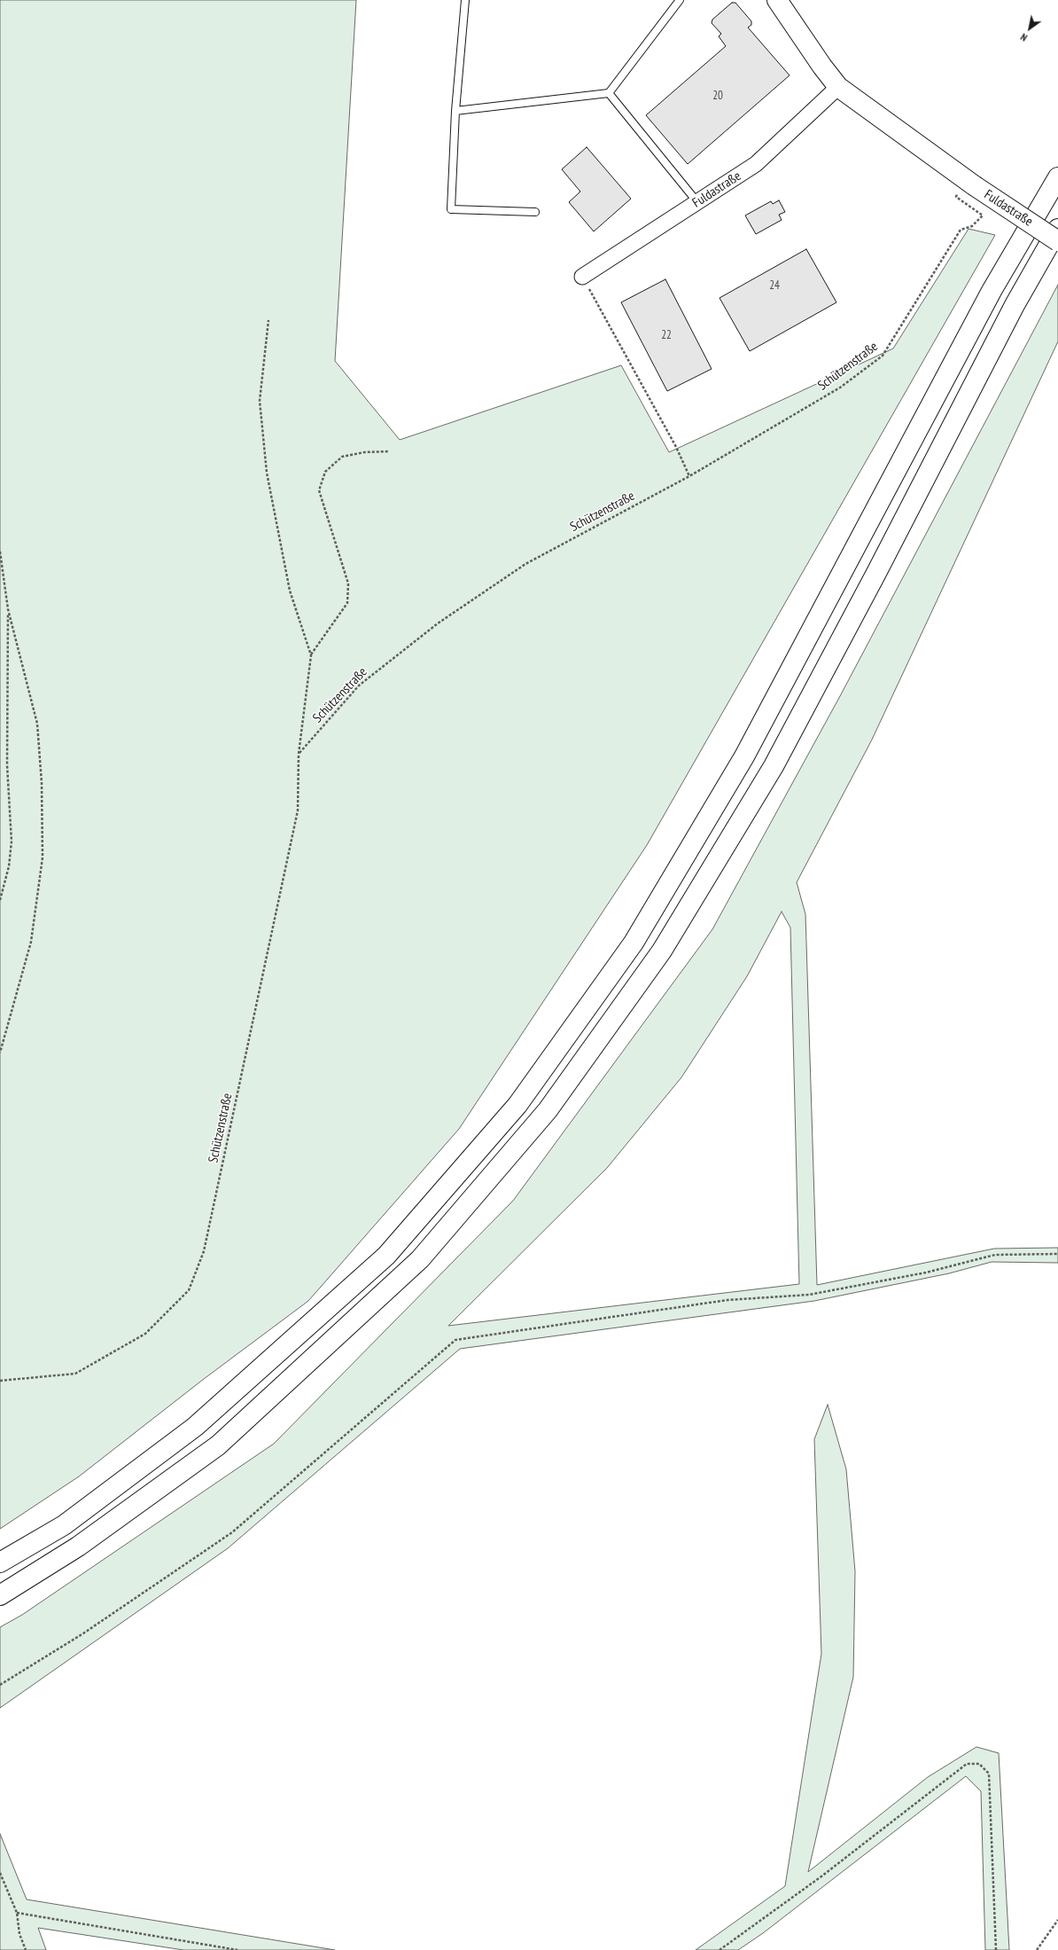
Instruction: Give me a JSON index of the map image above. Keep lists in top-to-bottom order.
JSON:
{
  "streets": {
    "main road": ["Fuldastraße"],
    "path": ["Schützenstraße"]
  },
  "house_numbers": ["20", "24", "22"],
  "north": "bottom left"
}
